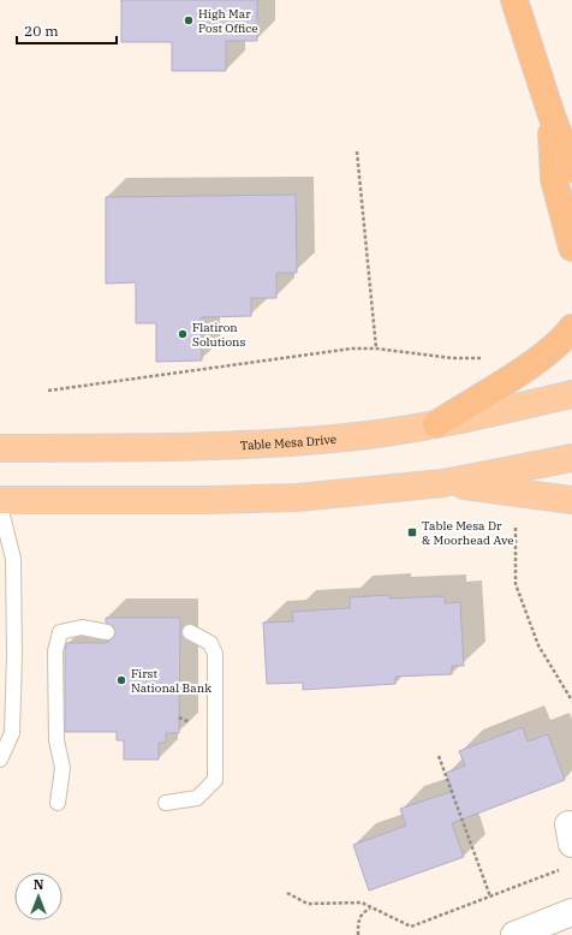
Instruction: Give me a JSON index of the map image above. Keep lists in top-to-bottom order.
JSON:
{
  "streets": {
    "highway": ["Table Mesa Drive"]
  },
  "places": {
    "other": ["High Mar Post Office", "Flatiron Solutions", "First National Bank"],
    "transit": ["Table Mesa Dr & Moorhead Ave"]
  },
  "scale_bar": "20 m",
  "north": "top"
}
